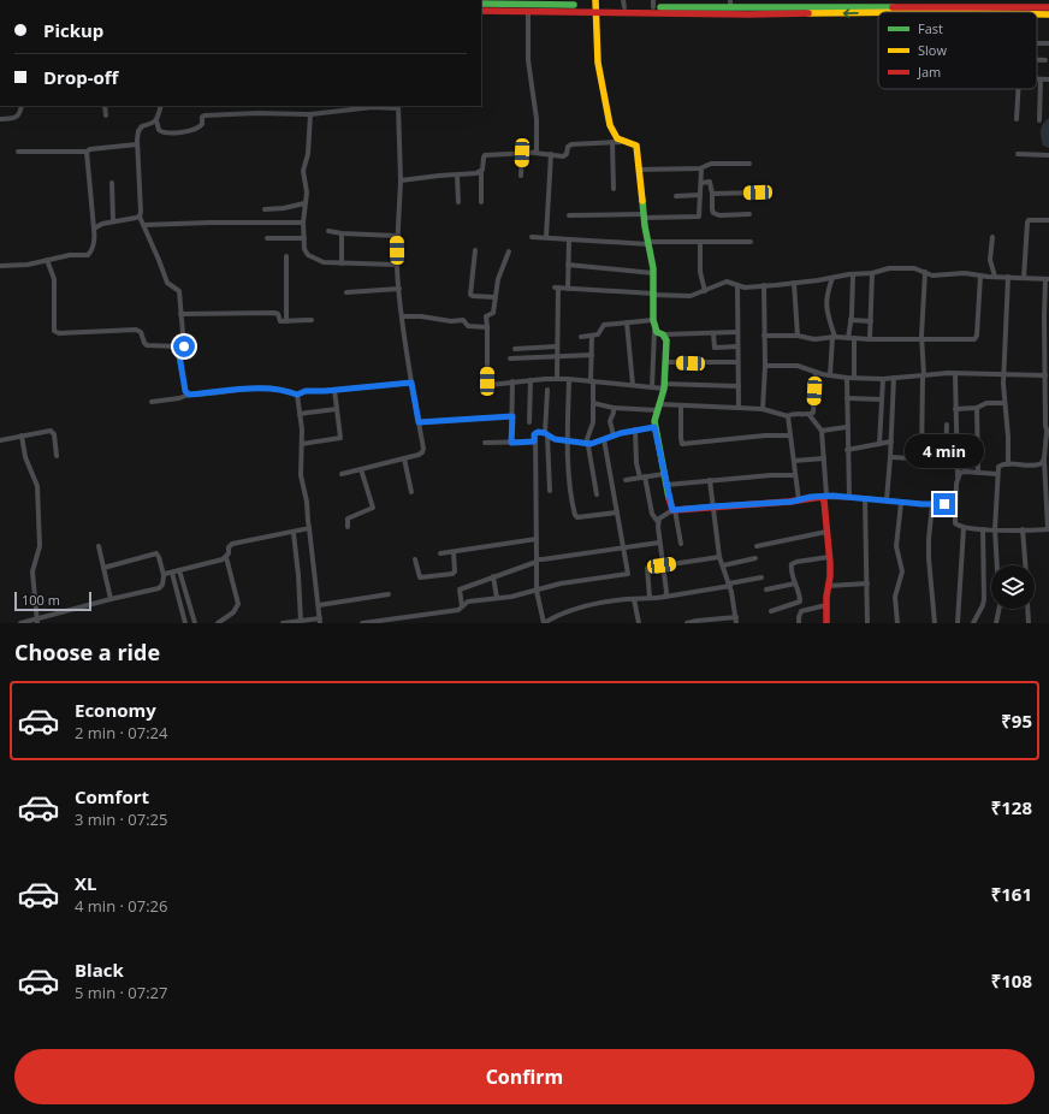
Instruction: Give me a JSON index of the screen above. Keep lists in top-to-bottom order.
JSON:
{
  "legend": ["Fast", "Slow", "Jam"],
  "scale_bar": "100 m",
  "page": {
    "banner": ["Pickup", "Drop-off"],
    "bubble": "4 min",
    "scale": "100 m",
    "heading": "Choose a ride",
    "list": [
      {
        "name": "Economy",
        "note": "2 min · 07:24",
        "value": "₹95"
      },
      {
        "name": "Comfort",
        "note": "3 min · 07:25",
        "value": "₹128"
      },
      {
        "name": "XL",
        "note": "4 min · 07:26",
        "value": "₹161"
      },
      {
        "name": "Black",
        "note": "5 min · 07:27",
        "value": "₹108"
      }
    ],
    "buttons": "Confirm"
  }
}
